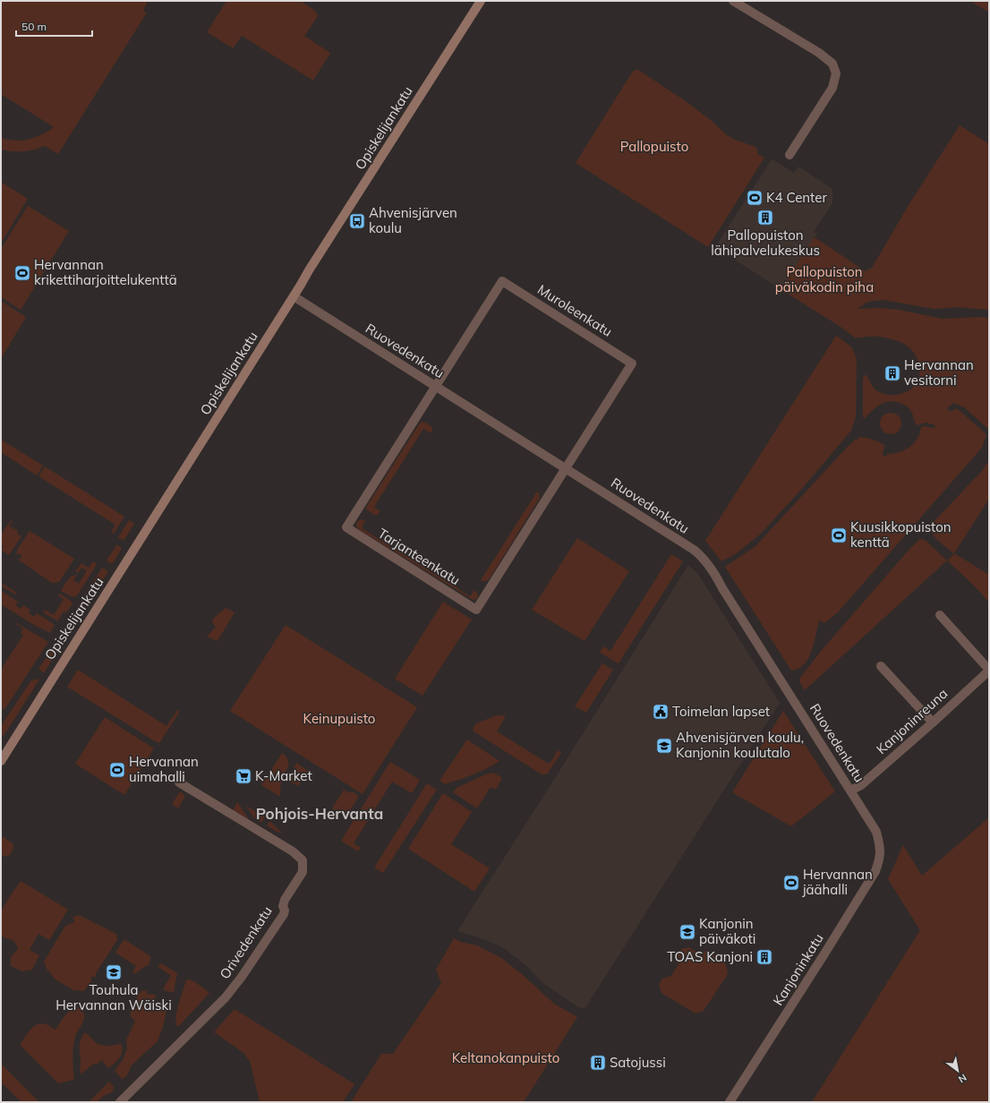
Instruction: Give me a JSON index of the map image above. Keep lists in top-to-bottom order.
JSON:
{
  "streets": {
    "main road": ["Opiskelijankatu"],
    "street": [
      "Muroleenkatu",
      "Ruovedenkatu",
      "Tarjanteenkatu",
      "Kanjoninreuna",
      "Orivedenkatu",
      "Kanjoninkatu"
    ]
  },
  "crossings": [
    ["Opiskelijankatu", "Ruovedenkatu"],
    ["Muroleenkatu", "Ruovedenkatu"],
    ["Muroleenkatu", "Tarjanteenkatu"],
    ["Ruovedenkatu", "Tarjanteenkatu"],
    ["Ruovedenkatu", "Kanjoninreuna"],
    ["Ruovedenkatu", "Kanjoninkatu"]
  ],
  "districts": ["Pohjois-Hervanta"],
  "parks": [
    "Pallopuisto",
    "Pallopuiston päiväkodin piha",
    "Keinupuisto",
    "Keltanokanpuisto"
  ],
  "places": {
    "sports": [
      "K4 Center",
      "Hervannan krikettiharjoittelukenttä",
      "Kuusikkopuiston kenttä",
      "Hervannan uimahalli",
      "Hervannan jäähalli"
    ],
    "building": [
      "Pallopuiston lähipalvelukeskus",
      "Hervannan vesitorni",
      "TOAS Kanjoni",
      "Satojussi"
    ],
    "bus stop": ["Ahvenisjärven koulu"],
    "public building": ["Toimelan lapset"],
    "school or university": ["Ahvenisjärven koulu, Kanjonin koulutalo", "Kanjonin päiväkoti", "Touhula Hervannan Wäiski"],
    "supermarket": ["K-Market"]
  },
  "scale_bar": "50 m",
  "north": "bottom right"
}
